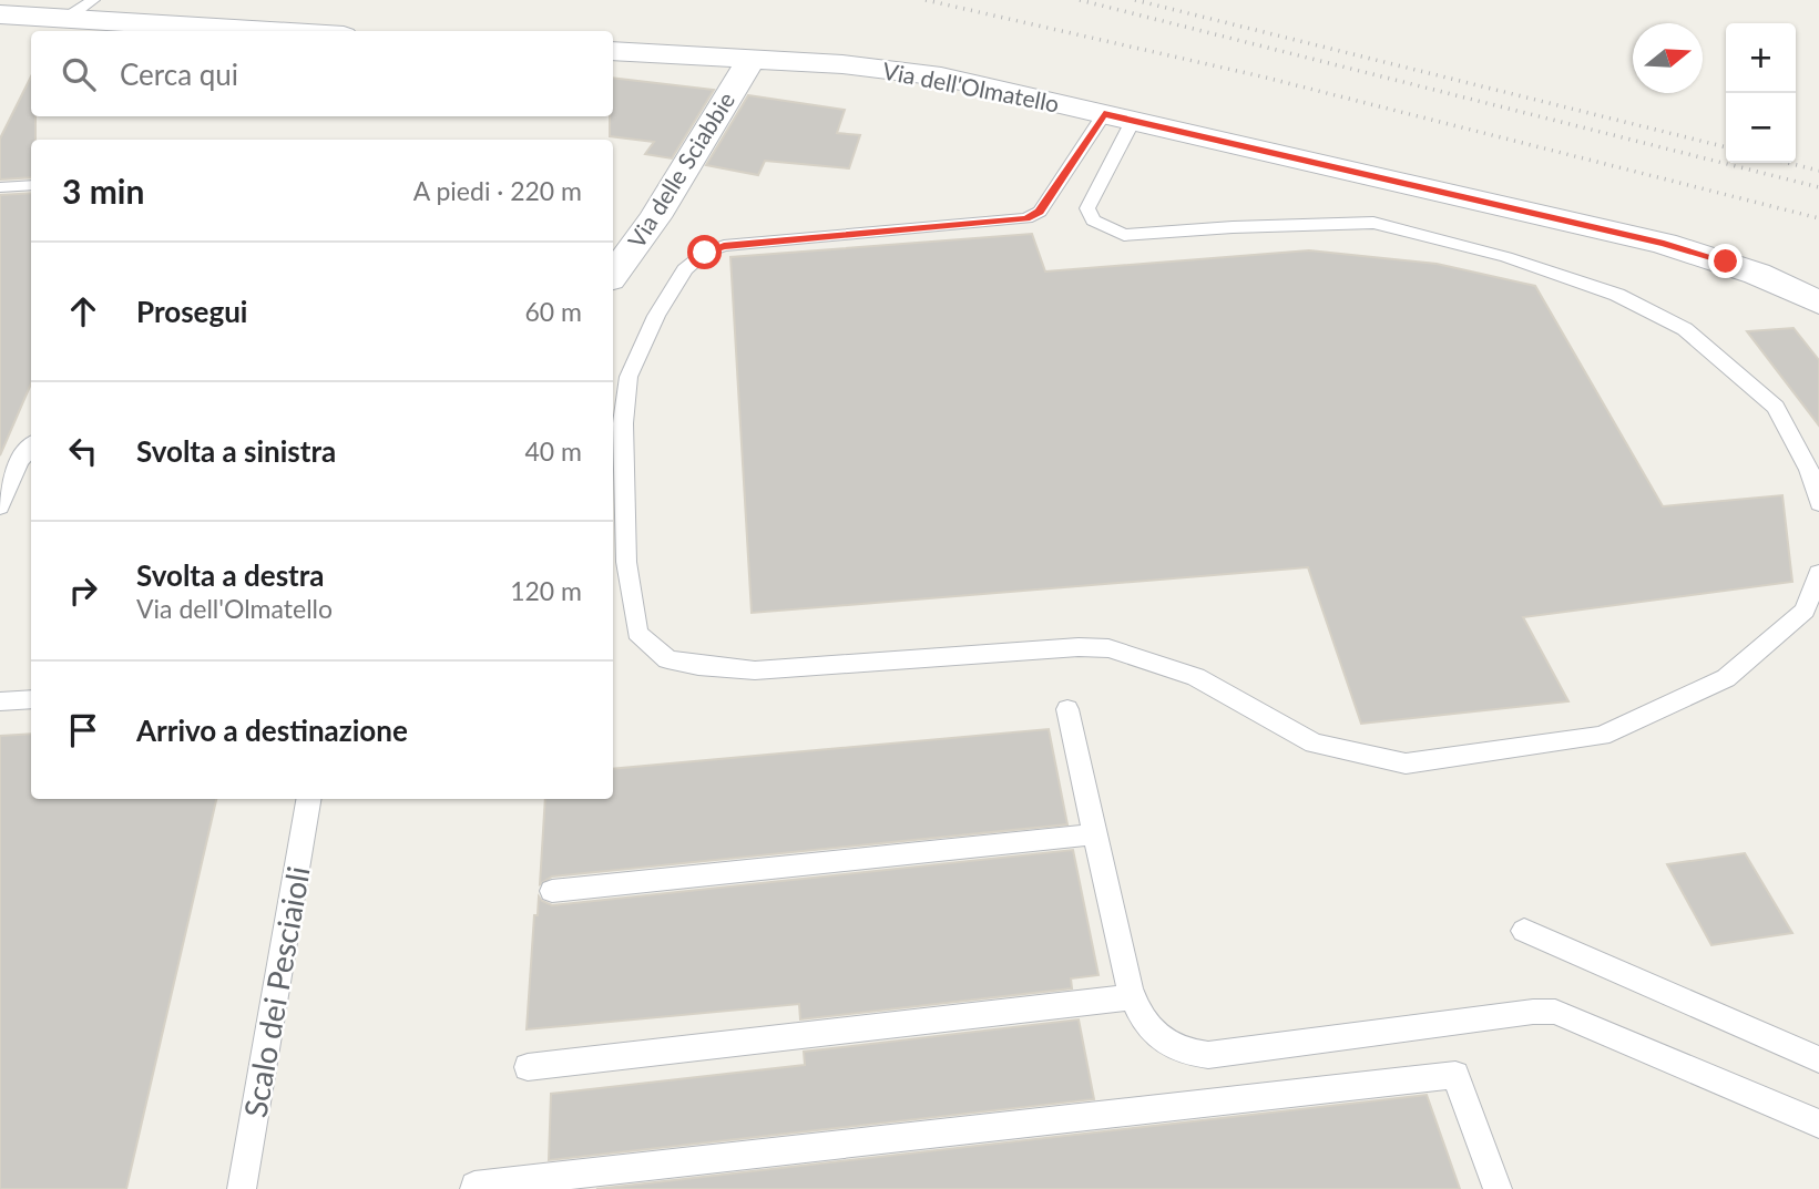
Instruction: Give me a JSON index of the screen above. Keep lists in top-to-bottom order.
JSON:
{
  "streets": {
    "street": ["Via dell'Olmatello", "Via delle Sciabbie"],
    "lane": ["Scalo dei Pesciaioli"]
  },
  "crossings": [
    ["Via dell'Olmatello", "Via delle Sciabbie"]
  ],
  "north": "right",
  "page": {
    "map_buttons": ["+", "−"],
    "search": "Cerca qui",
    "heading": ["3 min", "A piedi · 220 m"],
    "list": [
      ["Prosegui", "60 m"],
      ["Svolta a sinistra", "40 m"],
      ["Svolta a destra", "Via dell'Olmatello", "120 m"],
      "Arrivo a destinazione"
    ]
  }
}
